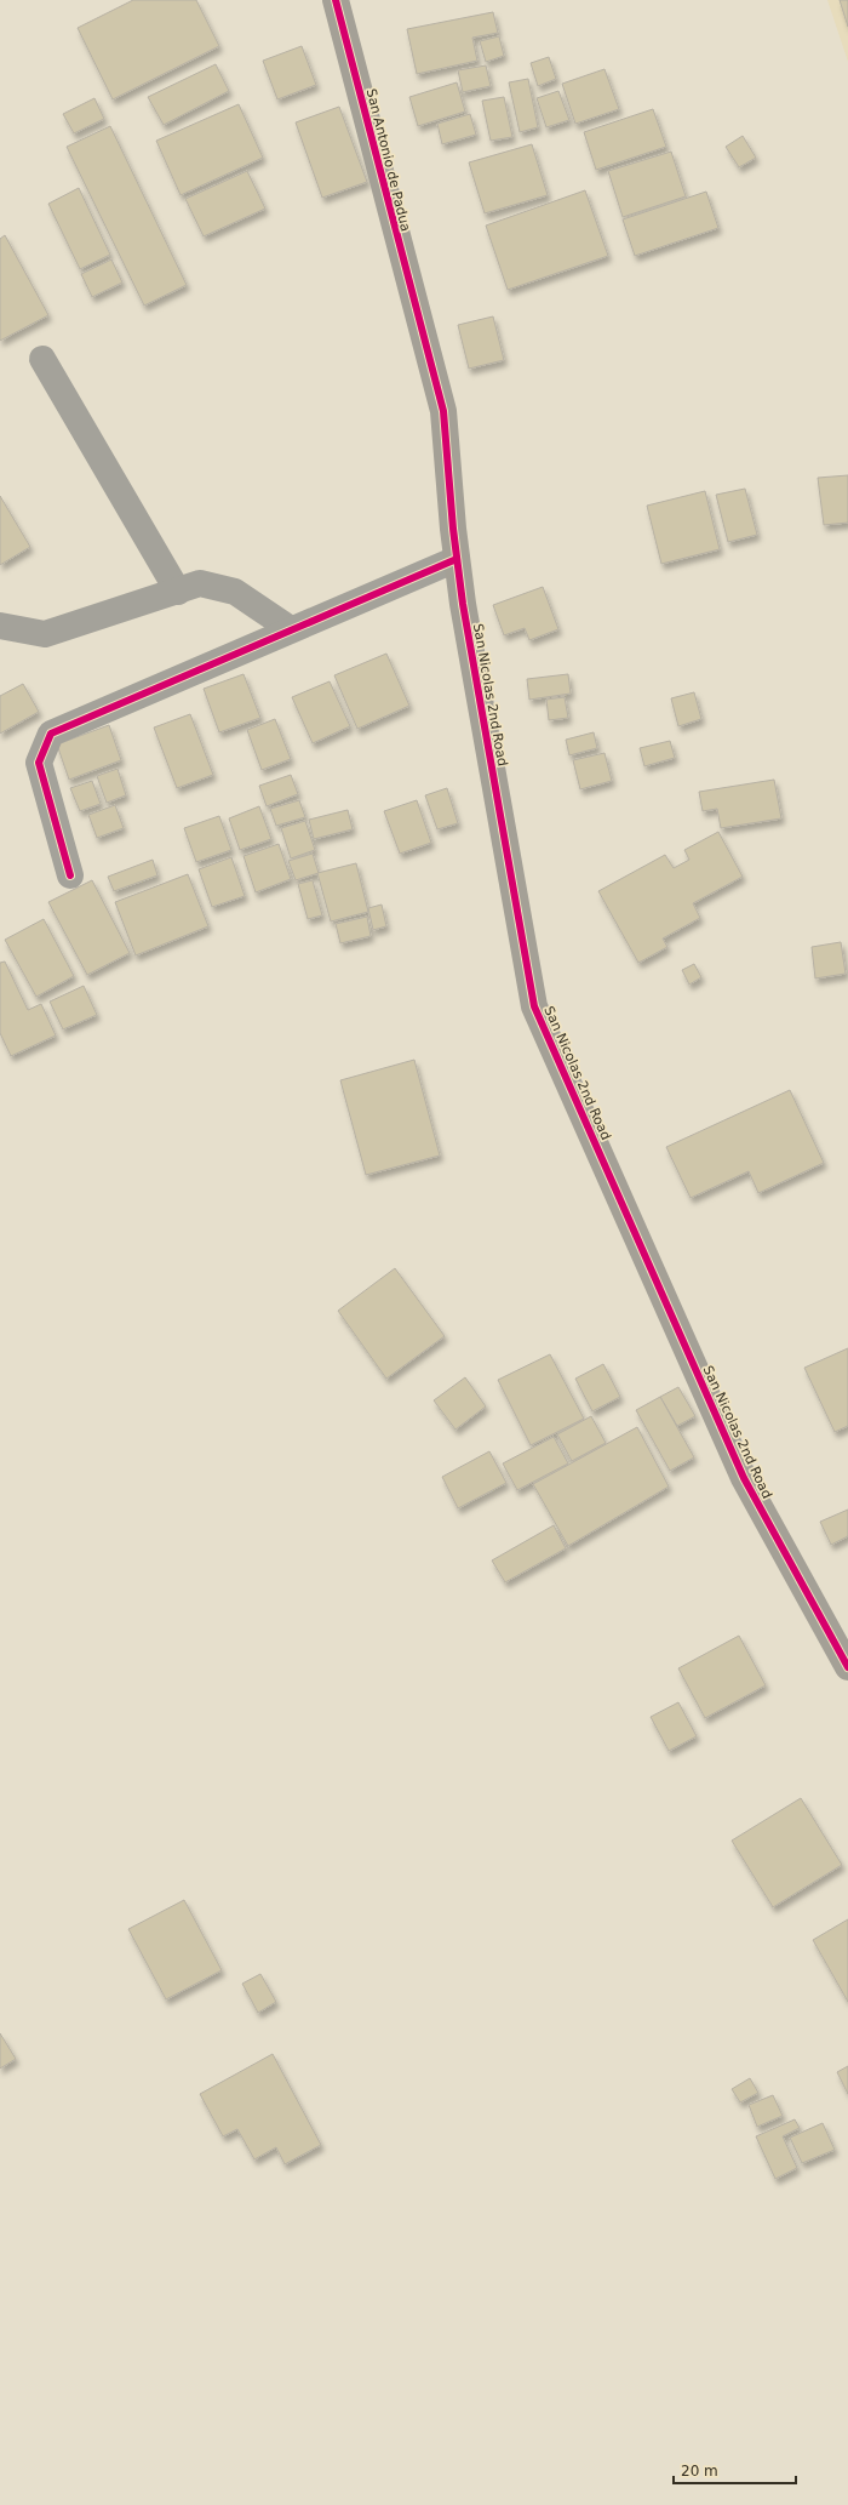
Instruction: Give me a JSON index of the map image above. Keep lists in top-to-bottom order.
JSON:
{
  "streets": {
    "street": ["San Antonio de Padua", "San Nicolas 2nd Road"]
  },
  "crossings": [
    ["San Antonio de Padua", "San Nicolas 2nd Road"]
  ],
  "scale_bar": "20 m"
}
